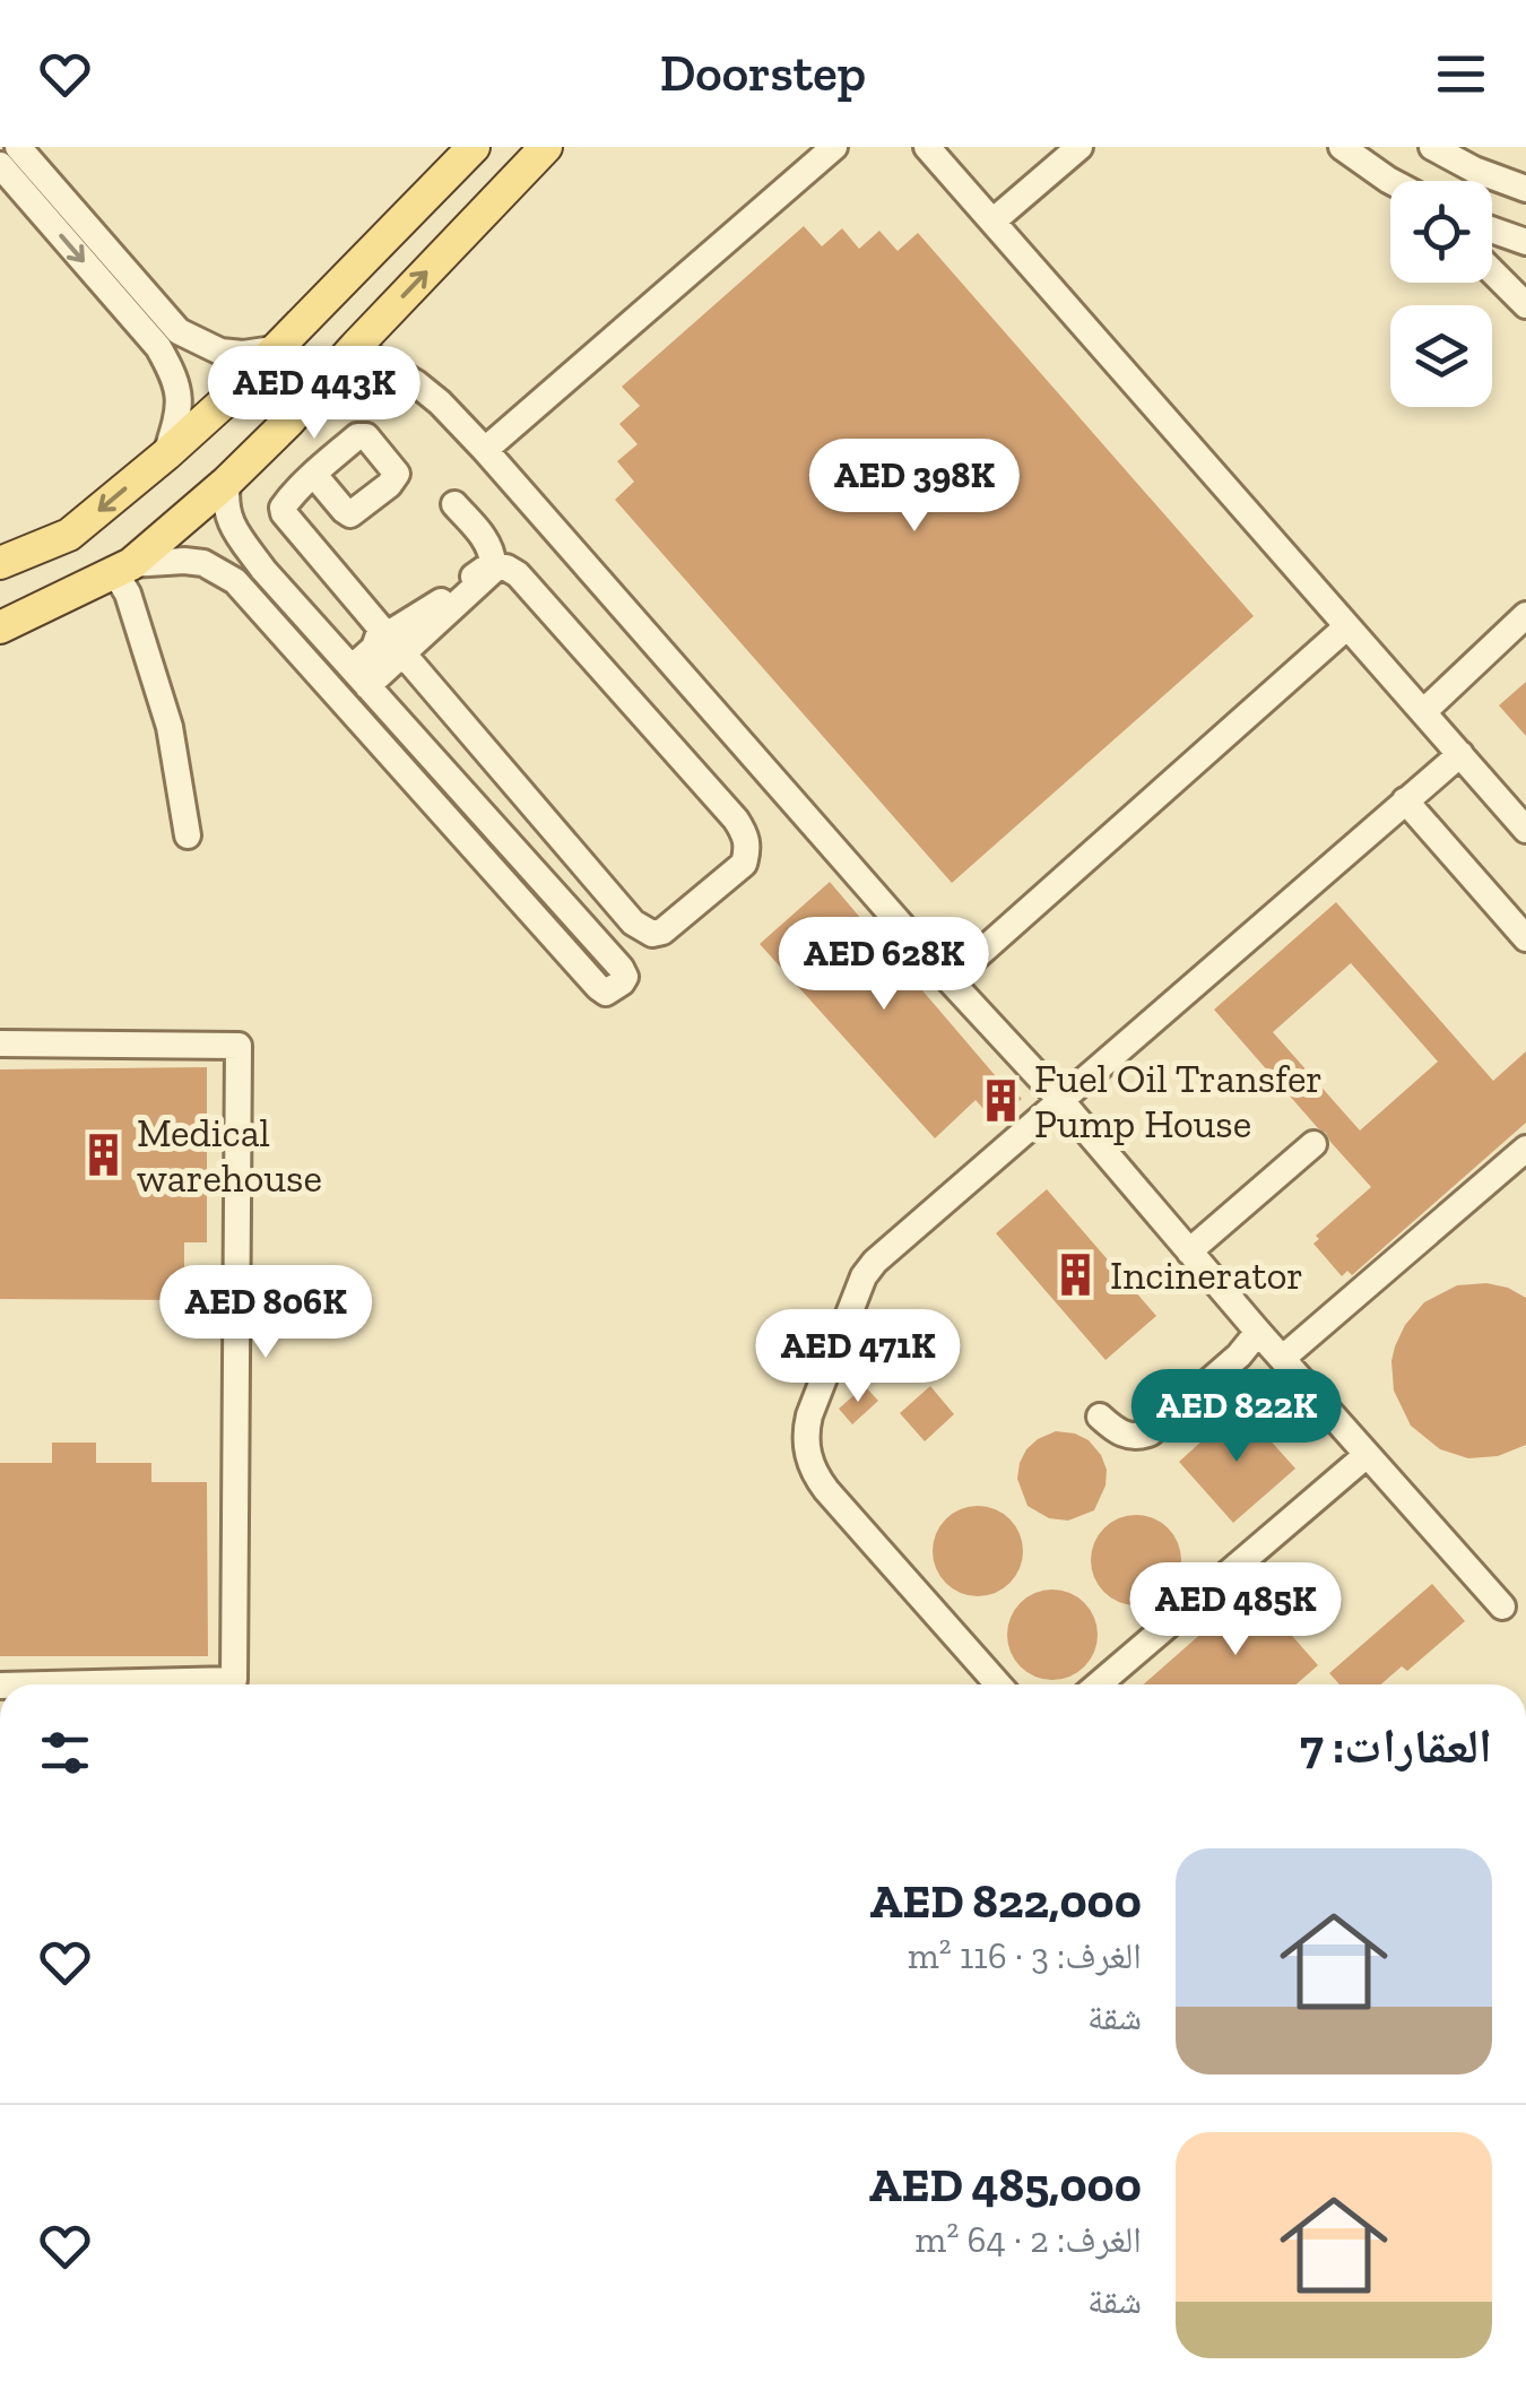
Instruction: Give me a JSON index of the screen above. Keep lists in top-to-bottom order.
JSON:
{
  "places": {
    "building": ["Fuel Oil Transfer Pump House", "Medical warehouse", "Incinerator"]
  },
  "page": {
    "header": "Doorstep",
    "price": [
      "AED 443K",
      "AED 398K",
      "AED 628K",
      "AED 806K",
      "AED 471K",
      "AED 822K",
      "AED 485K"
    ],
    "heading": "العقارات: 7",
    "list": [
      {
        "name": "AED 822,000",
        "note": "الغرف: 3 · 116 m² · شقة"
      },
      {
        "name": "AED 485,000",
        "note": "الغرف: 2 · 64 m² · شقة"
      }
    ]
  }
}
